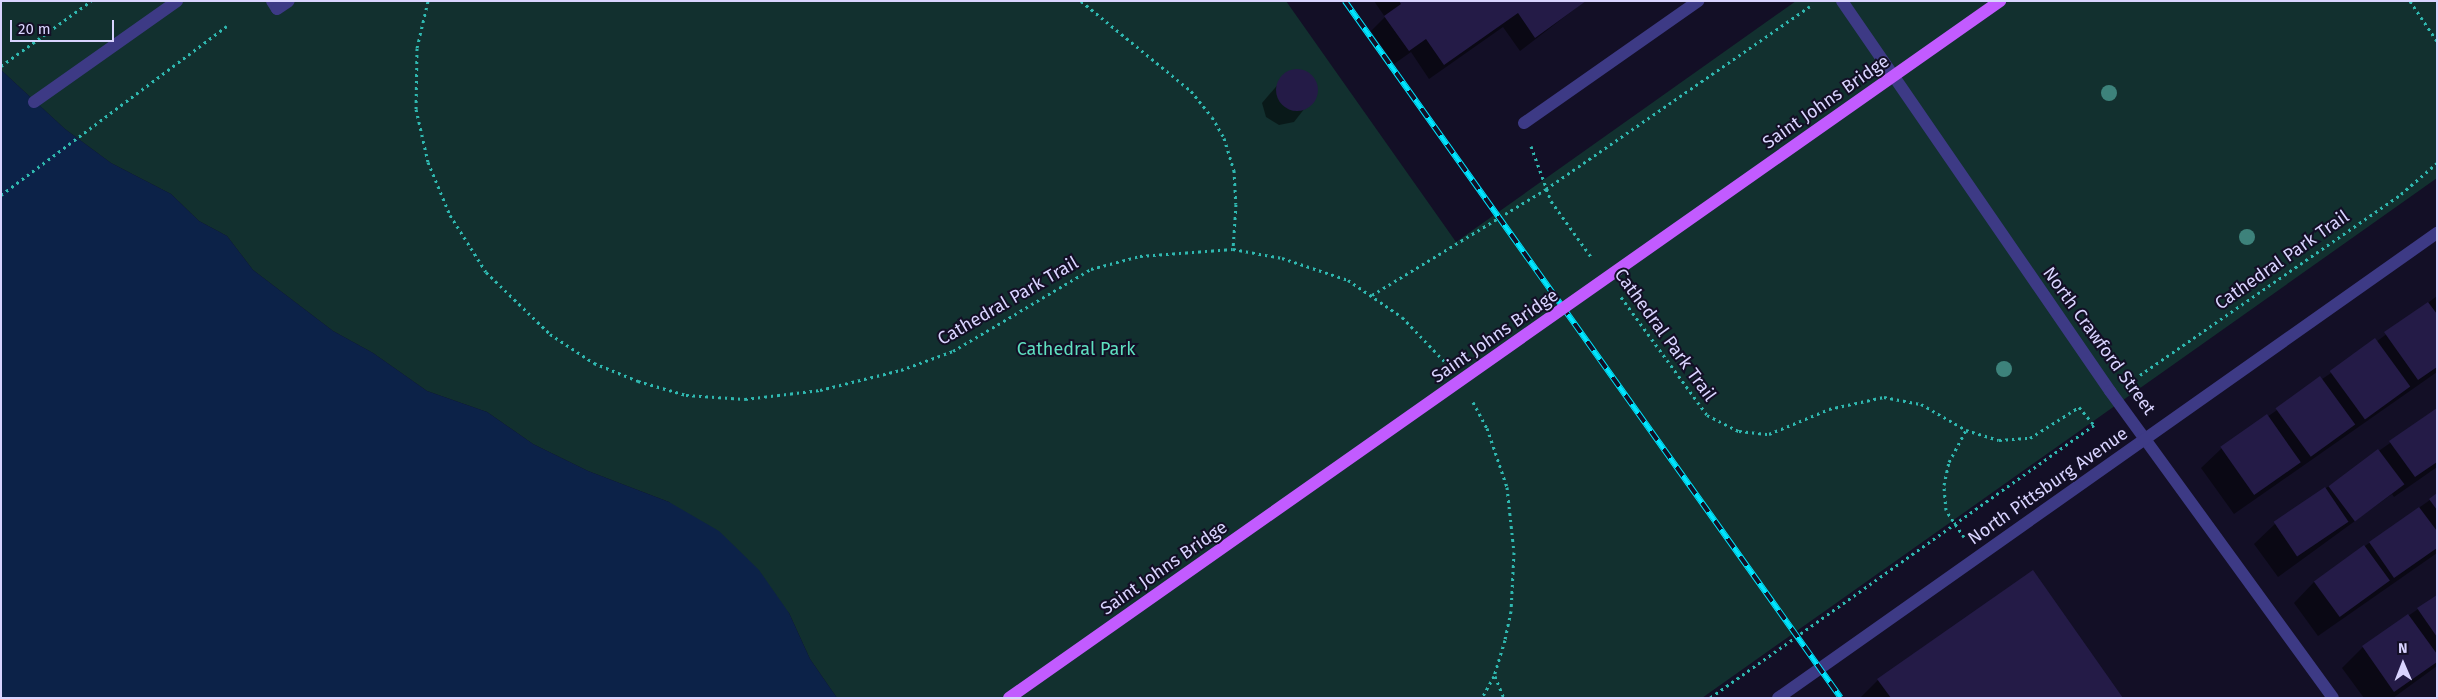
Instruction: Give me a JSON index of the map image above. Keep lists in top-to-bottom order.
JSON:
{
  "streets": {
    "main road": ["Saint Johns Bridge"],
    "street": ["North Crawford Street", "North Pittsburg Avenue"],
    "path": ["Cathedral Park Trail"]
  },
  "crossings": [
    ["North Crawford Street", "North Pittsburg Avenue"]
  ],
  "parks": ["Cathedral Park"],
  "scale_bar": "20 m",
  "north": "top"
}
